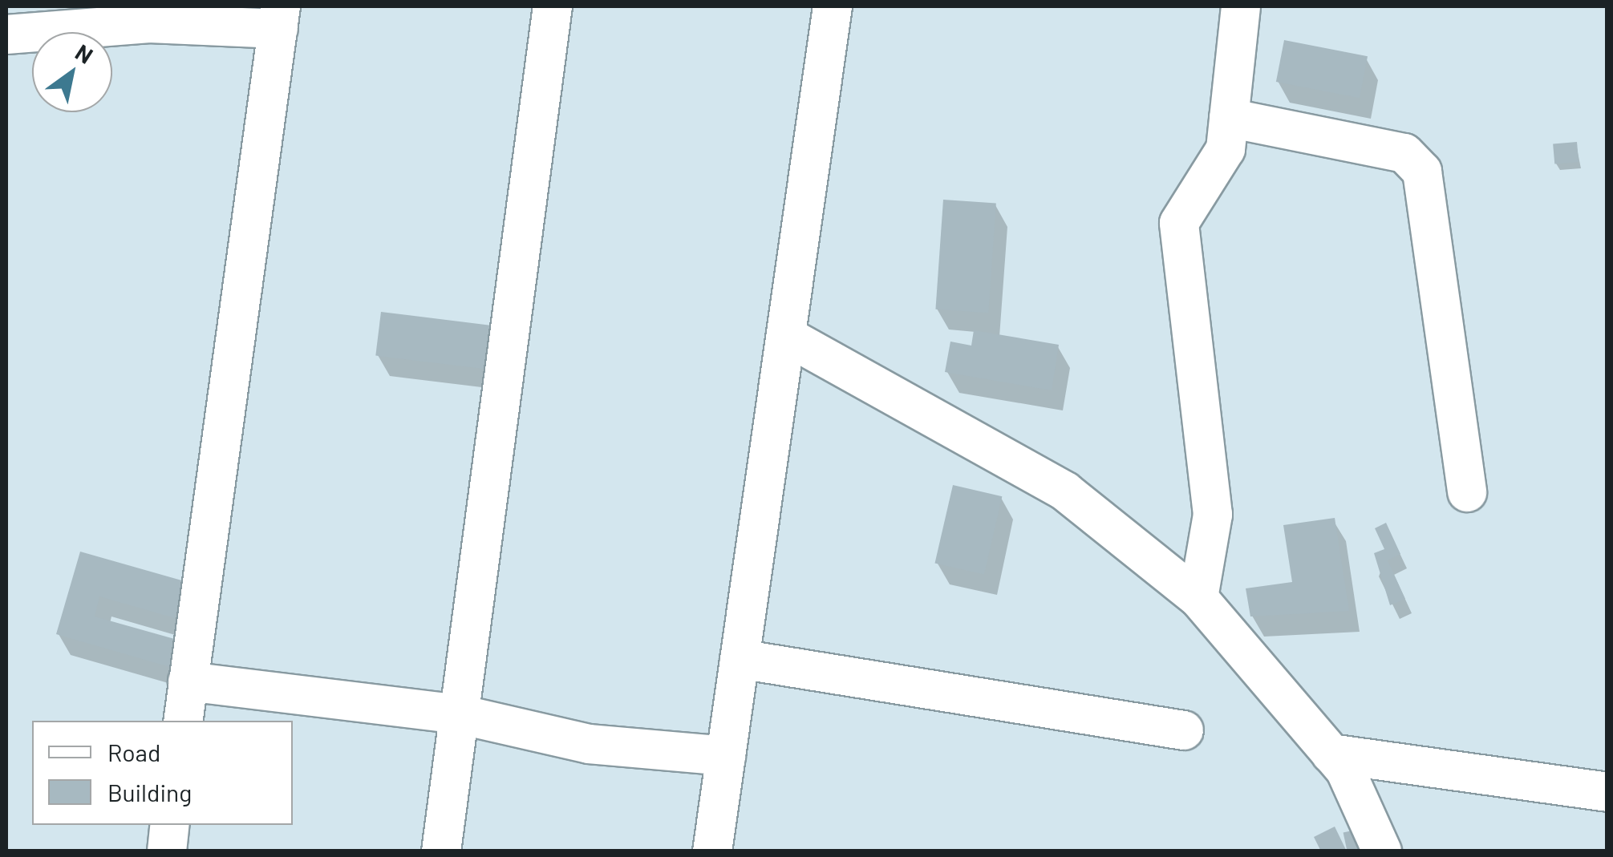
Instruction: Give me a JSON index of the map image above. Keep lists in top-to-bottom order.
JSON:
{
  "legend": ["Road", "Building"],
  "north": "top right"
}
